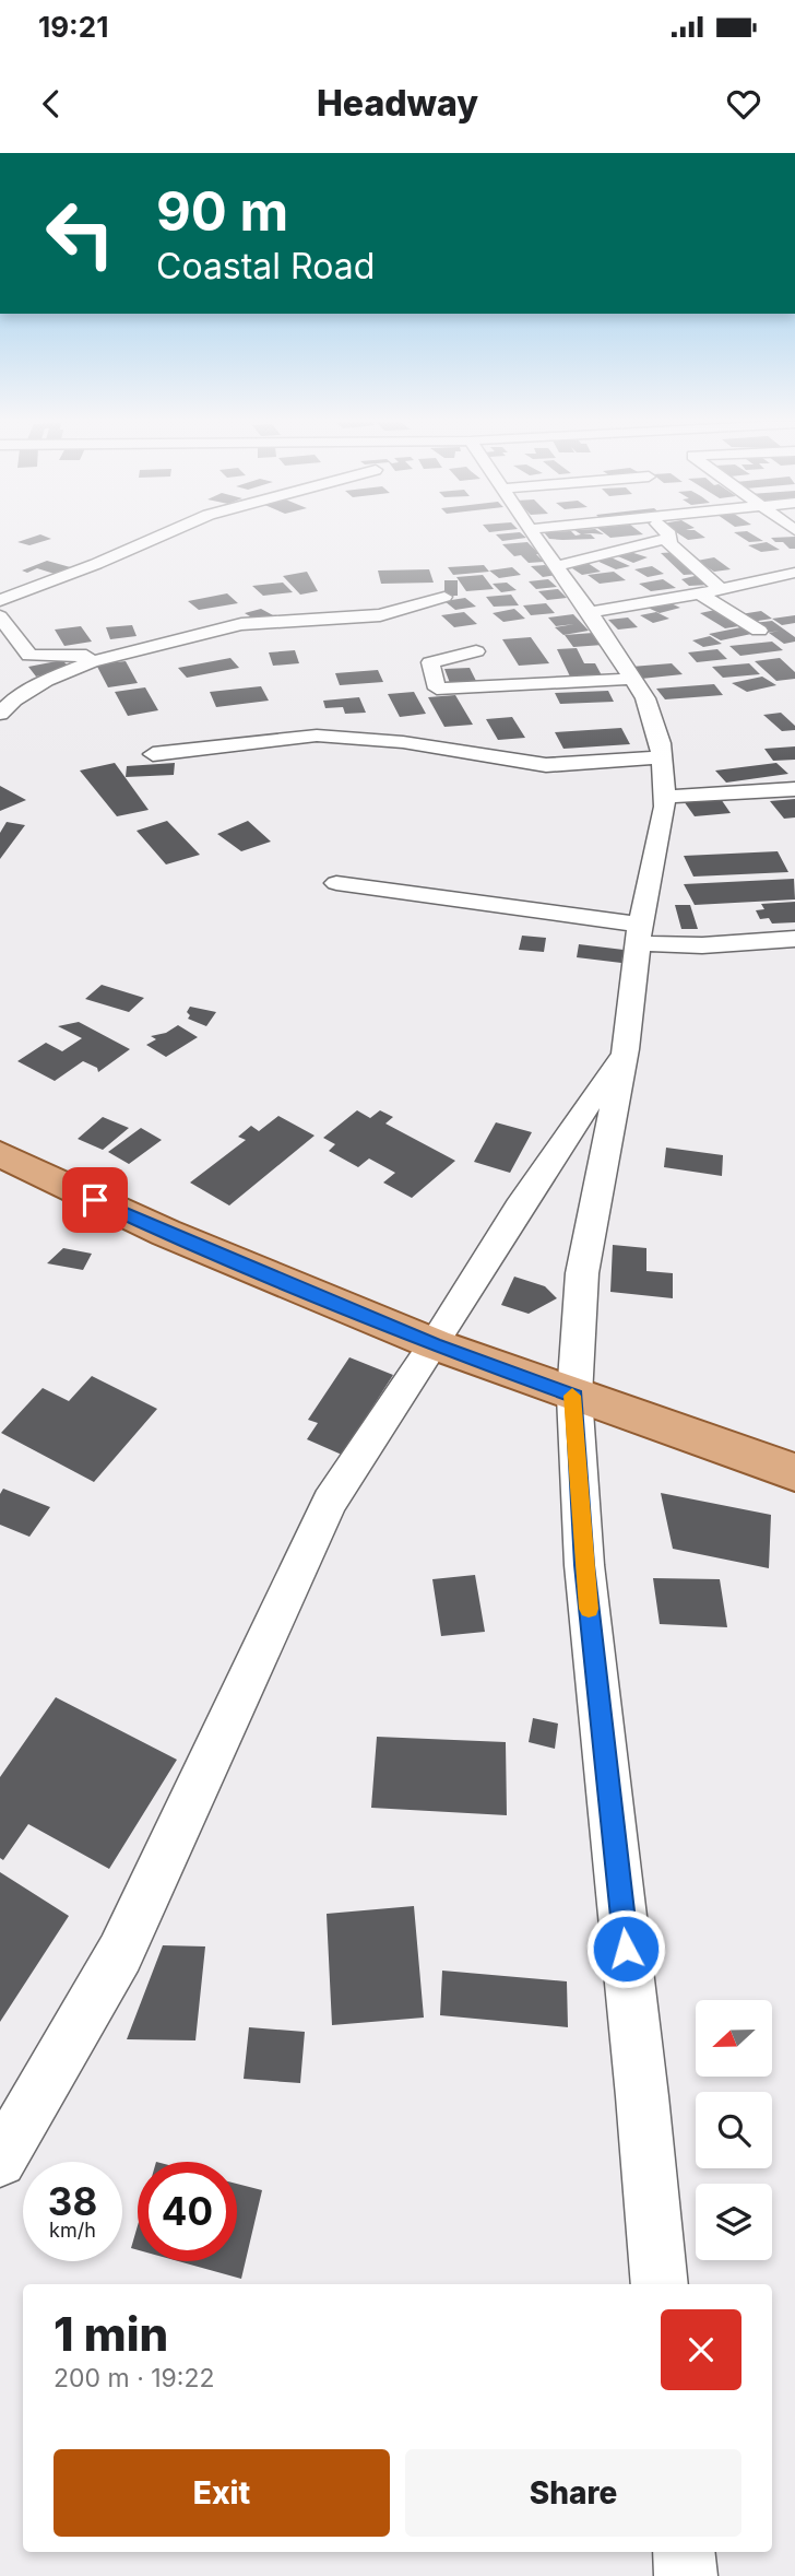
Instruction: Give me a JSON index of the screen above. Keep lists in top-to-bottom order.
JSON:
{
  "north": "left",
  "page": {
    "status": "19:21",
    "header": "Headway",
    "turn": ["90 m", "Coastal Road"],
    "speed": "38 km/h",
    "limit": "40",
    "heading": ["1 min", "200 m · 19:22"],
    "buttons": ["Exit", "Share"]
  }
}
